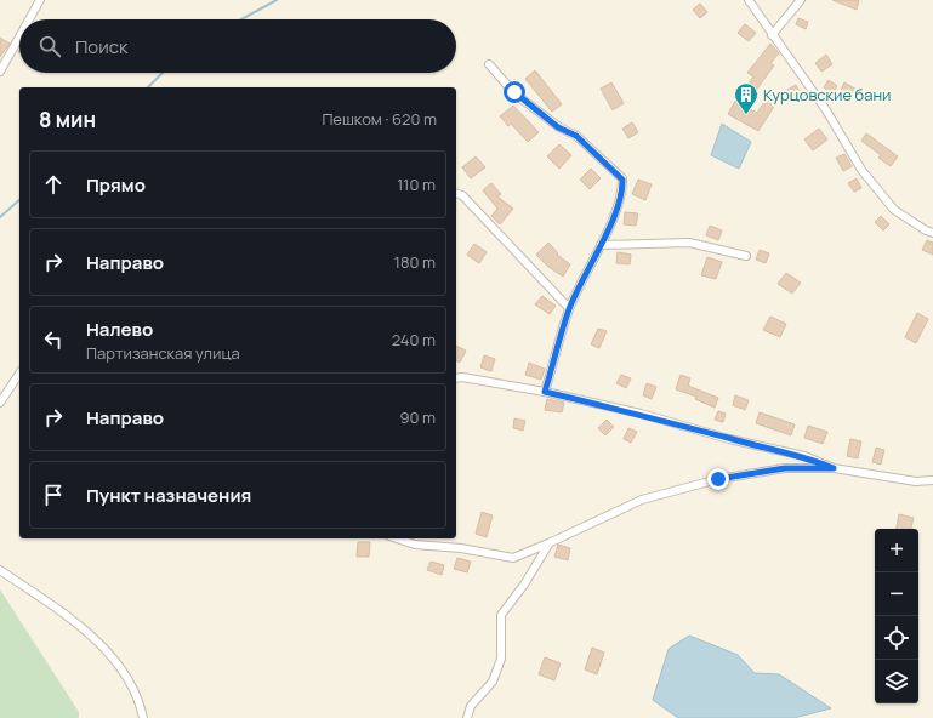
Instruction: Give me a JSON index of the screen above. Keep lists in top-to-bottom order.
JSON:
{
  "places": {
    "building": ["Курцовские бани"]
  },
  "page": {
    "search": "Поиск",
    "heading": ["8 мин", "Пешком · 620 m"],
    "list": [
      ["Прямо", "110 m"],
      ["Направо", "180 m"],
      ["Налево", "Партизанская улица", "240 m"],
      ["Направо", "90 m"],
      "Пункт назначения"
    ],
    "map_buttons": ["+", "−"]
  }
}
